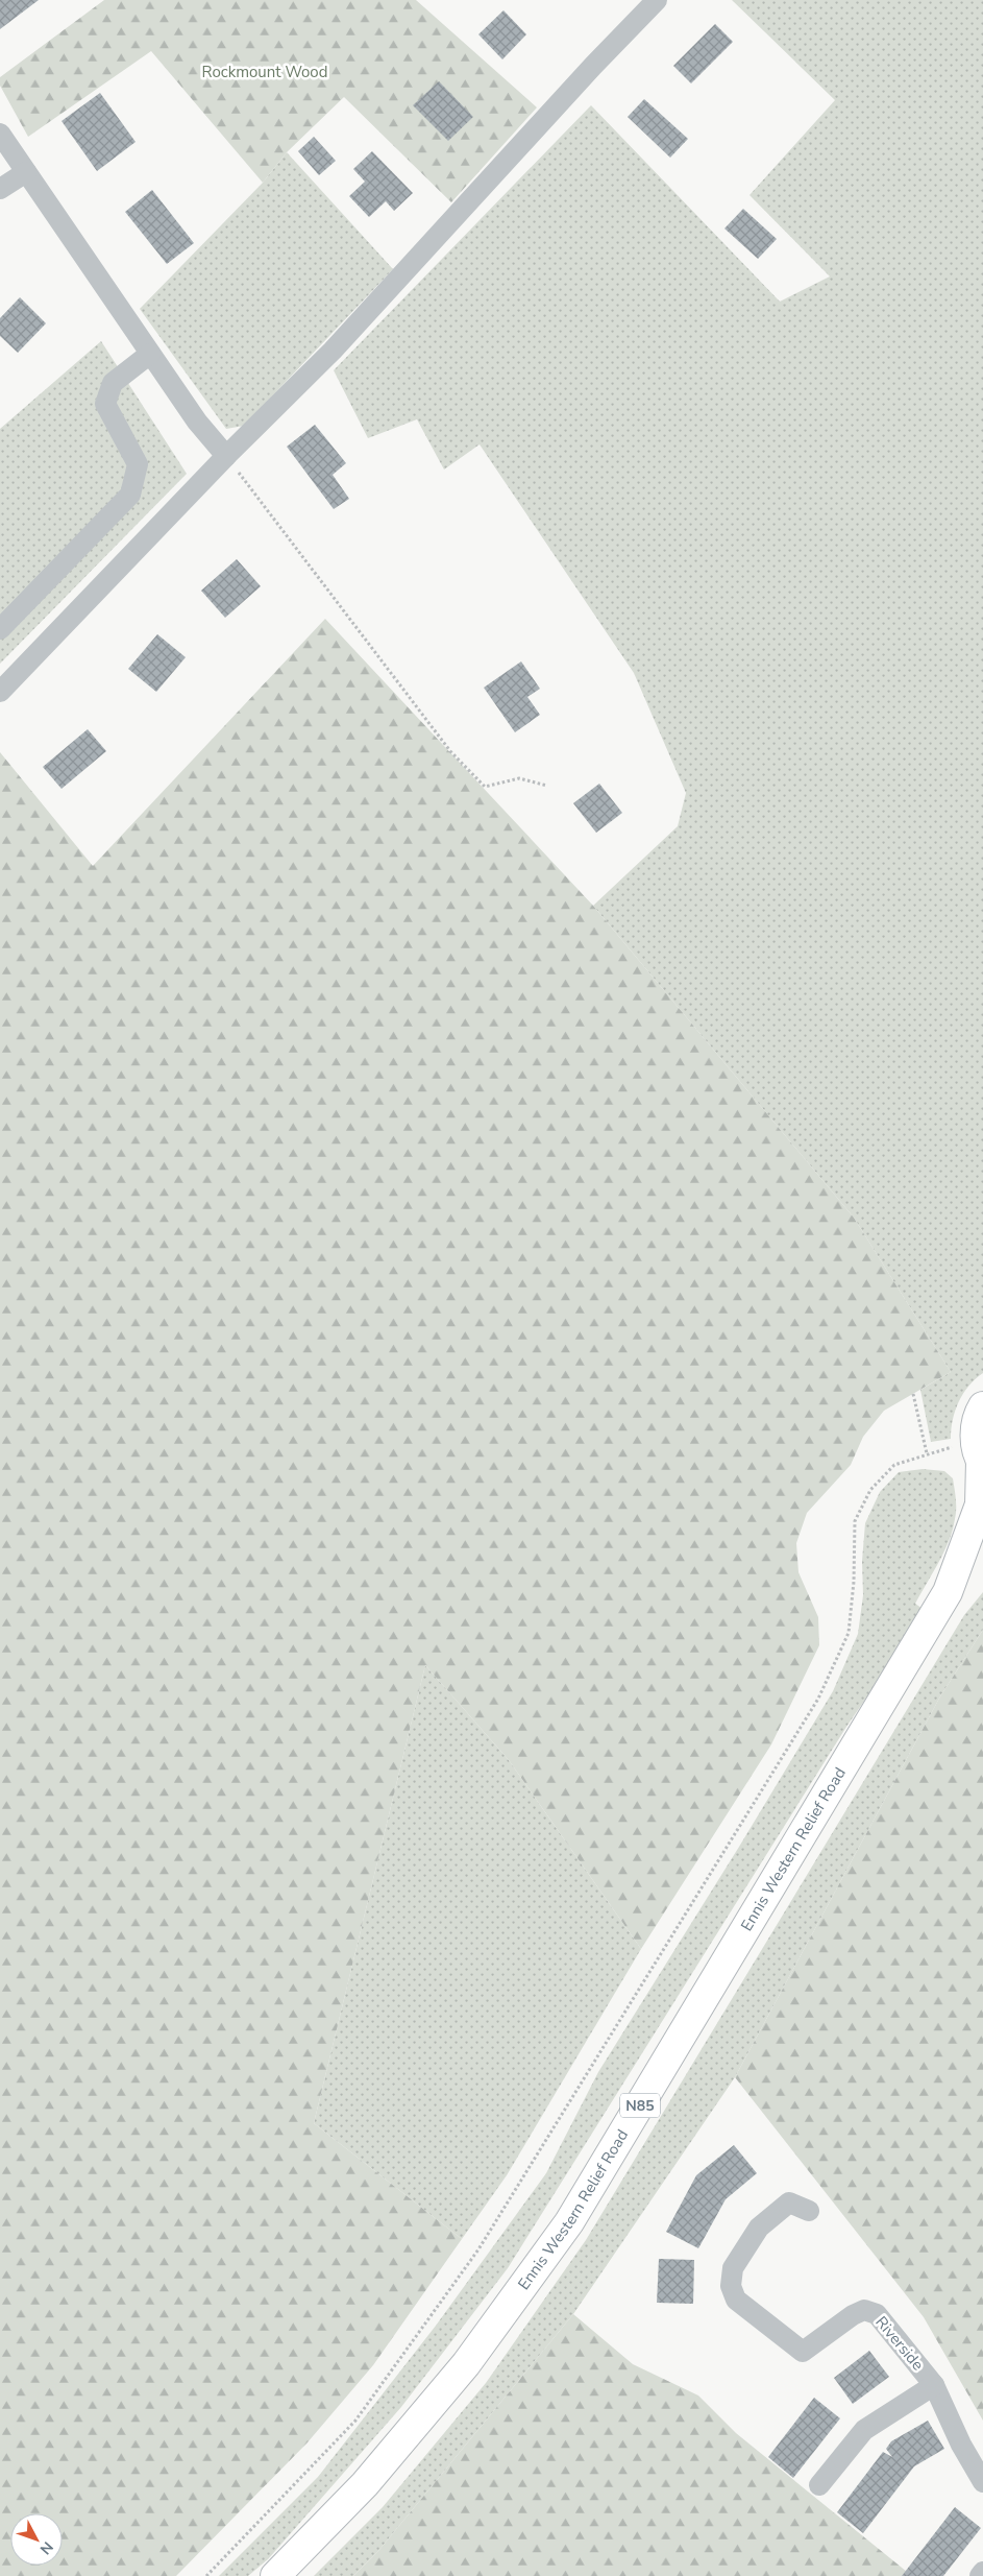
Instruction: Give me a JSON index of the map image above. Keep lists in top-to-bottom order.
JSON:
{
  "streets": {
    "main road": ["Ennis Western Relief Road", "N85"],
    "street": ["Riverside"]
  },
  "crossings": [
    ["Ennis Western Relief Road", "N85"]
  ],
  "parks": ["Rockmount Wood"],
  "north": "bottom right"
}
